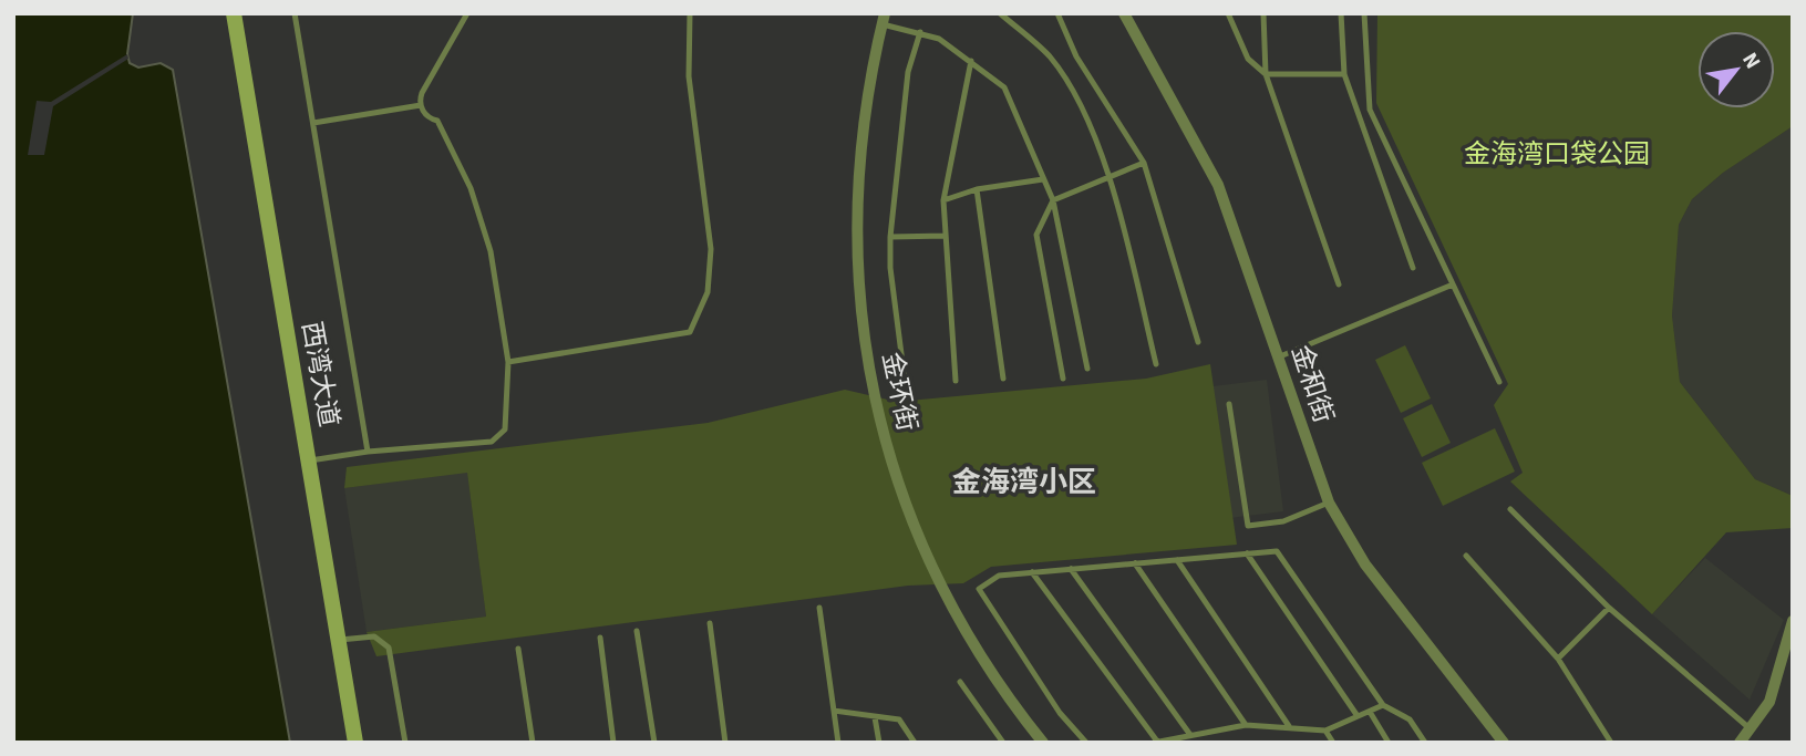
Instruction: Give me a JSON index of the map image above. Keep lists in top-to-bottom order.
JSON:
{
  "streets": {
    "main road": ["西湾大道"],
    "street": ["金和街", "金环街"]
  },
  "districts": ["金海湾小区"],
  "parks": ["金海湾口袋公园"],
  "north": "top right"
}
